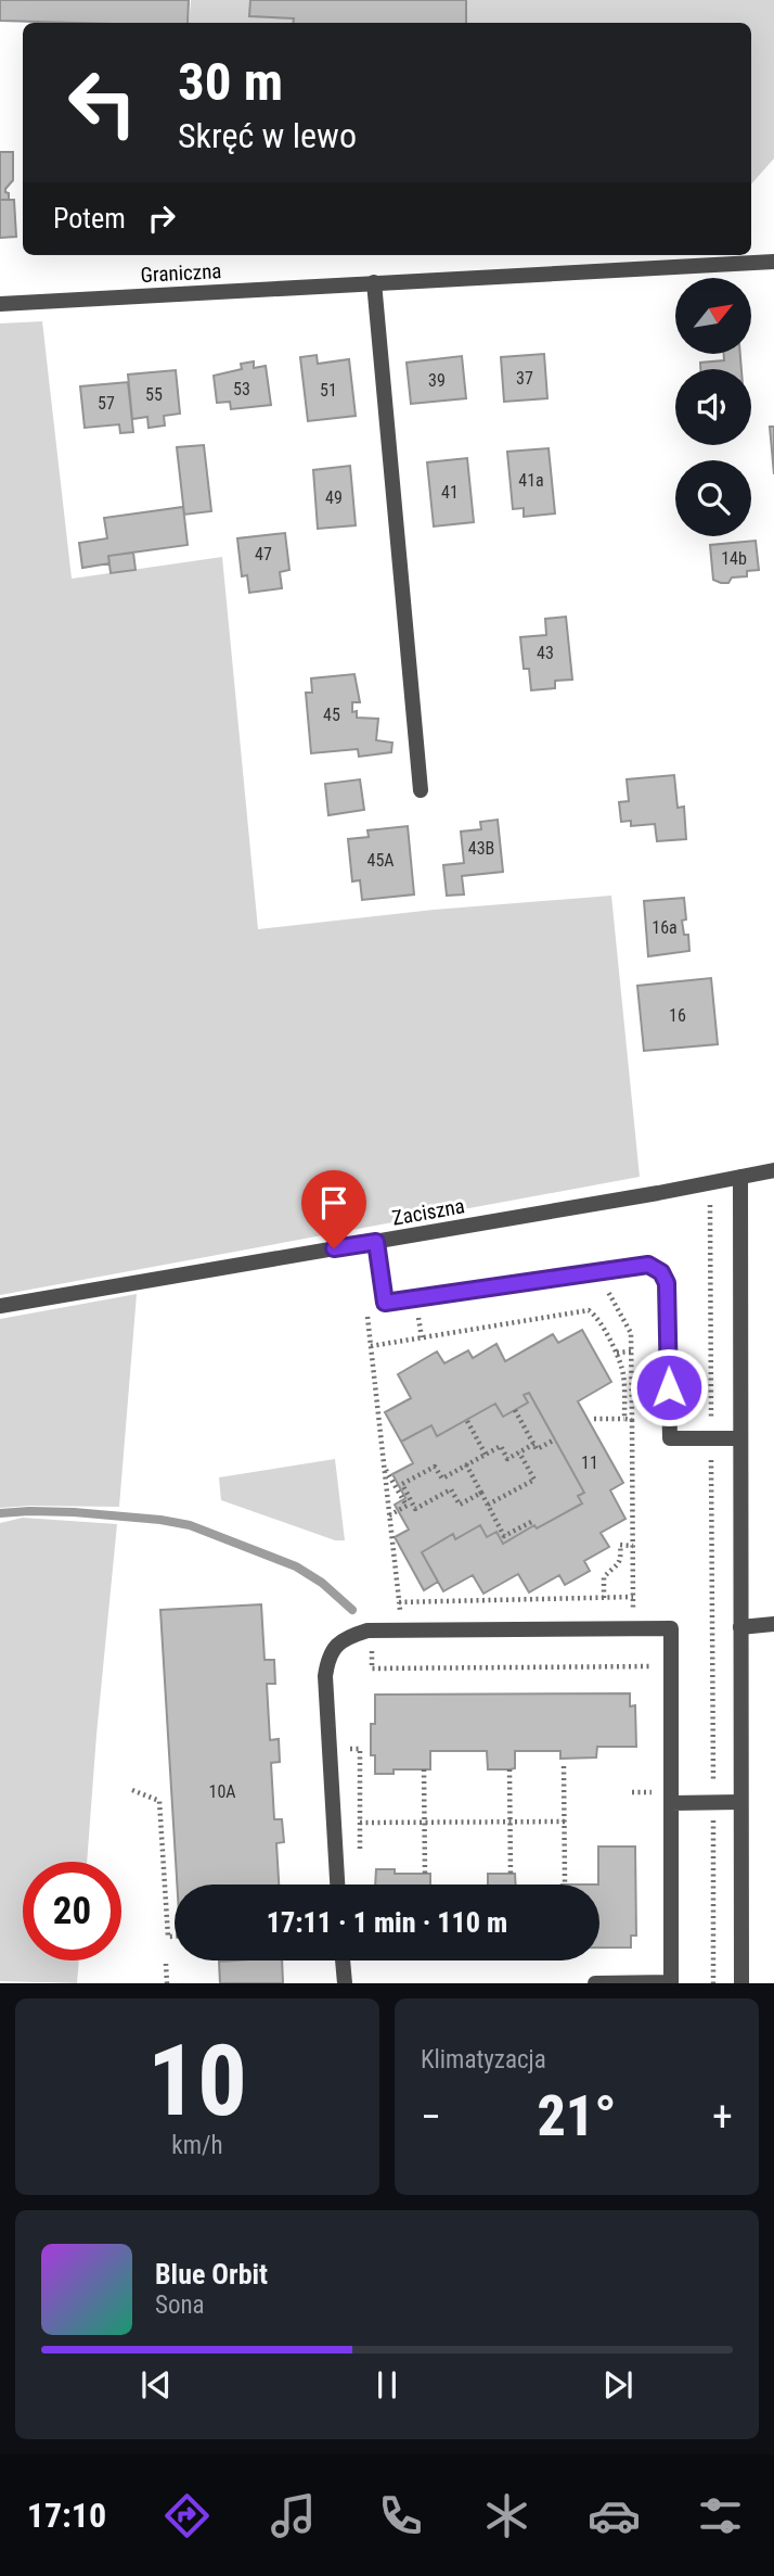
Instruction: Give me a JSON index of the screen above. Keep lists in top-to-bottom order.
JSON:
{
  "streets": {
    "street": ["Graniczna", "Zaciszna"]
  },
  "house_numbers": [
    "37",
    "39",
    "53",
    "51",
    "55",
    "57",
    "41a",
    "41",
    "49",
    "47",
    "14b",
    "43",
    "45",
    "43B",
    "45A",
    "16a",
    "16",
    "11",
    "10A"
  ],
  "north": "top right",
  "page": {
    "turn": ["30 m", "Skręć w lewo"],
    "then": "Potem",
    "limit": "20",
    "trip": "17:11 · 1 min · 110 m",
    "tile": [
      ["10", "km/h"],
      "Klimatyzacja"
    ],
    "heat": ["−", "21°", "+"],
    "song": ["Blue Orbit", "Sona"],
    "tabs": "17:10"
  }
}
